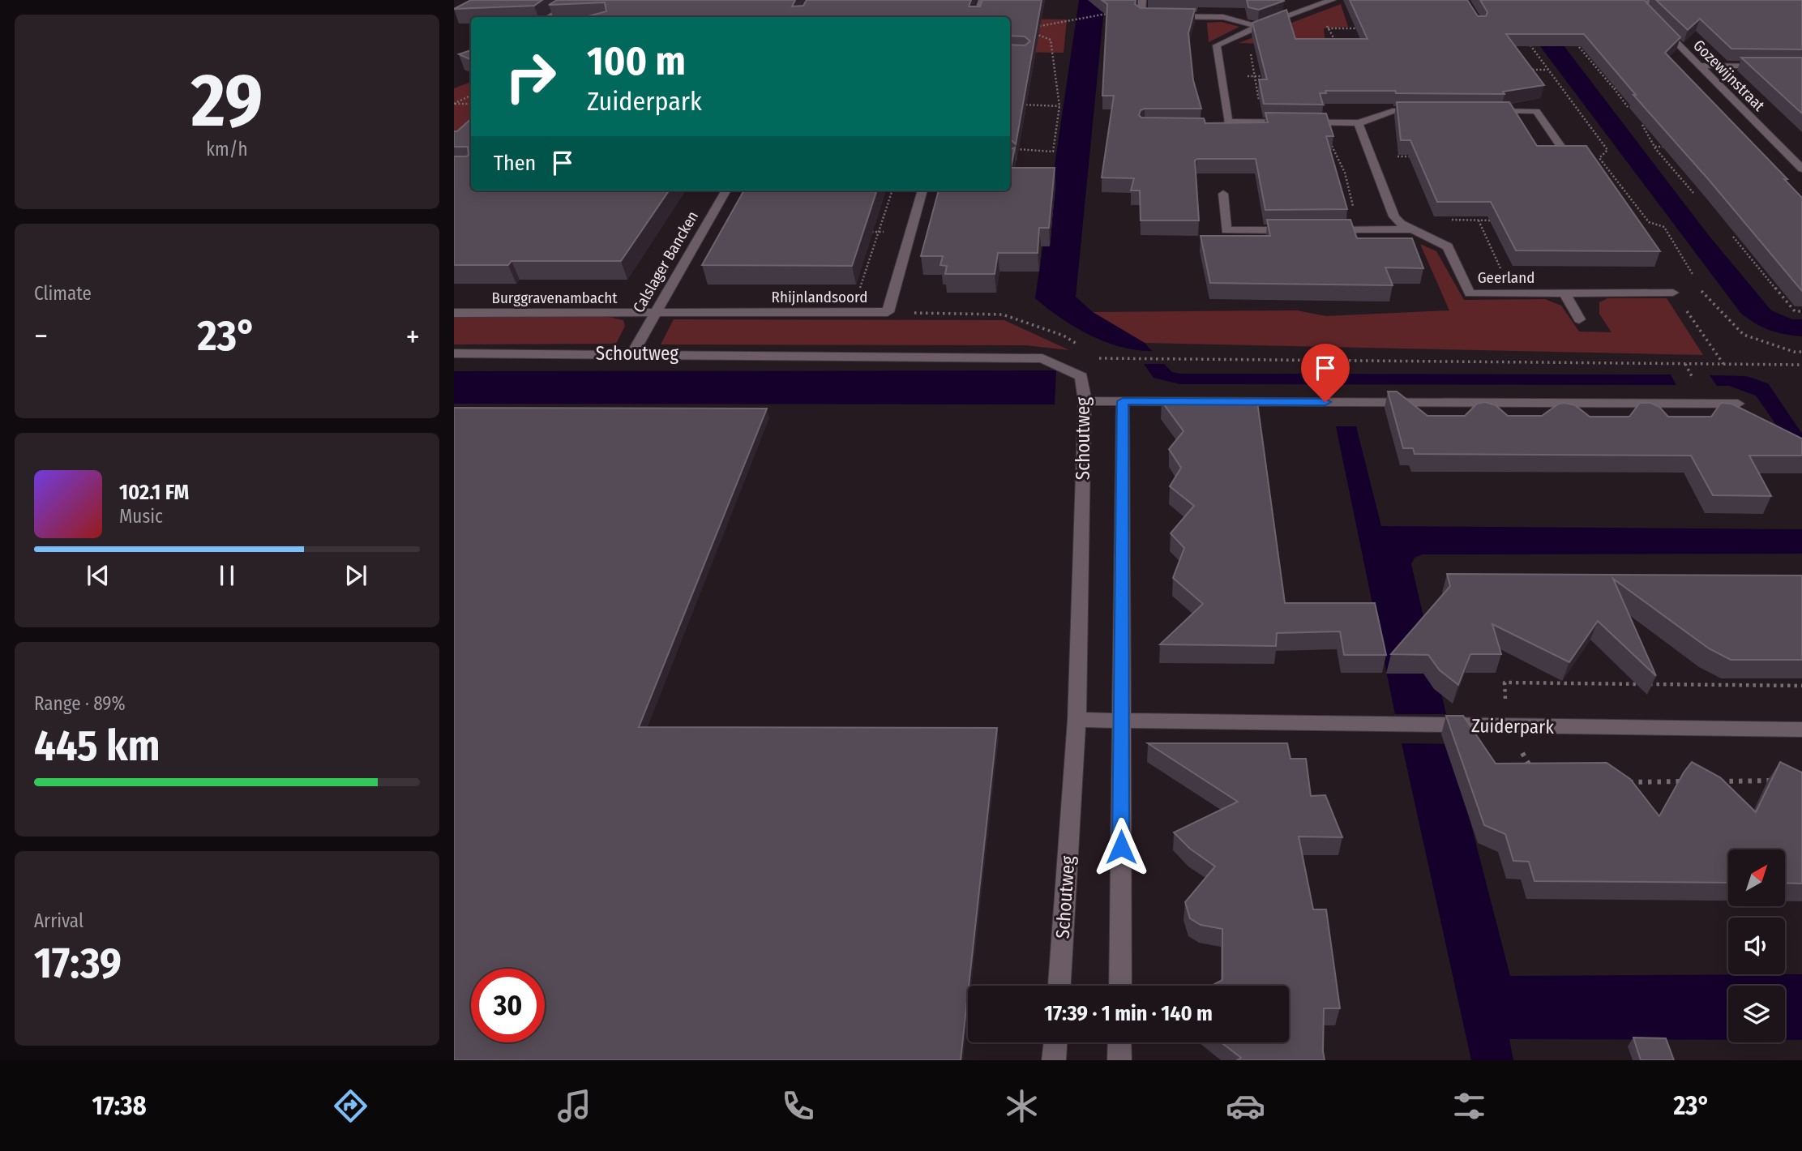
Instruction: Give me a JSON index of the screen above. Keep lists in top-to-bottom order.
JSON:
{
  "streets": {
    "street": [
      "Gozewijnstraat",
      "Calslager Bancken",
      "Geerland",
      "Rhijnlandsoord",
      "Burggravenambacht",
      "Schoutweg",
      "Zuiderpark"
    ]
  },
  "crossings": [
    ["Calslager Bancken", "Rhijnlandsoord"],
    ["Calslager Bancken", "Burggravenambacht"],
    ["Calslager Bancken", "Schoutweg"],
    ["Rhijnlandsoord", "Burggravenambacht"],
    ["Schoutweg", "Zuiderpark"]
  ],
  "north": "top right",
  "page": {
    "tile": [
      ["29", "km/h"],
      "Climate",
      ["Range · 89%", "445 km"],
      ["Arrival", "17:39"]
    ],
    "turn": ["100 m", "Zuiderpark"],
    "then": "Then",
    "heat": ["−", "23°", "+"],
    "song": ["102.1 FM", "Music"],
    "limit": "30",
    "trip": "17:39 · 1 min · 140 m",
    "tabs": ["17:38", "23°"]
  }
}
